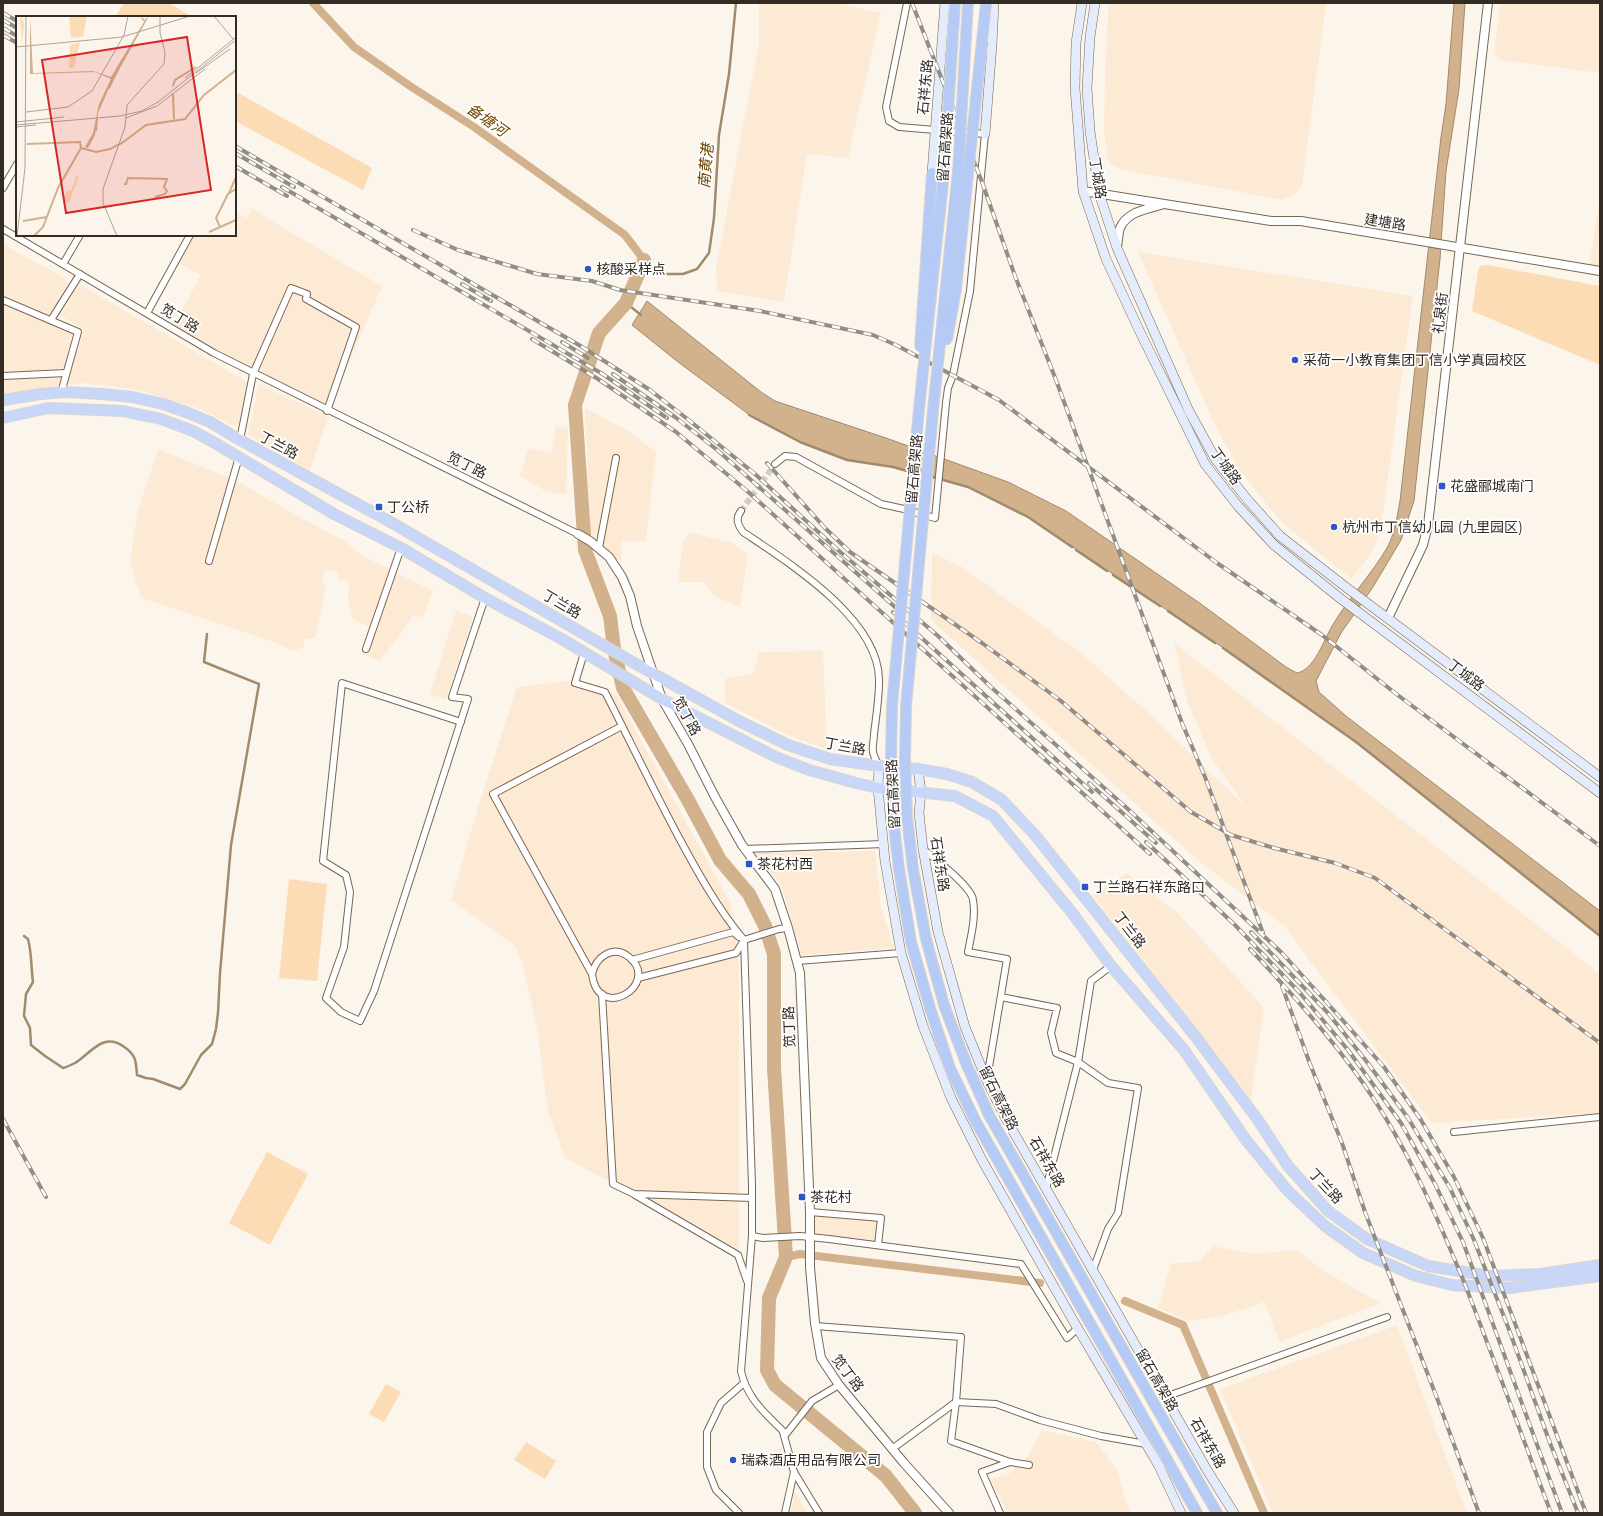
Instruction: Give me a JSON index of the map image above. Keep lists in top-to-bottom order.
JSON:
{
  "streets": {
    "highway": ["留石高架路"],
    "main road": ["石祥东路", "丁城路", "丁兰路"],
    "street": ["建塘路", "礼泉街", "笕丁路"]
  },
  "crossings": [
    ["石祥东路", "丁兰路"],
    ["丁城路", "建塘路"],
    ["丁城路", "礼泉街"],
    ["建塘路", "礼泉街"],
    ["笕丁路", "丁兰路"]
  ],
  "water": ["备塘河", "南黄港"],
  "places": {
    "other": [
      "核酸采样点",
      "采荷一小教育集团丁信小学真园校区",
      "杭州市丁信幼儿园 (九里园区)",
      "瑞森酒店用品有限公司"
    ],
    "transit": [
      "花盛郦城南门",
      "丁公桥",
      "茶花村西",
      "丁兰路石祥东路口",
      "茶花村"
    ]
  }
}
